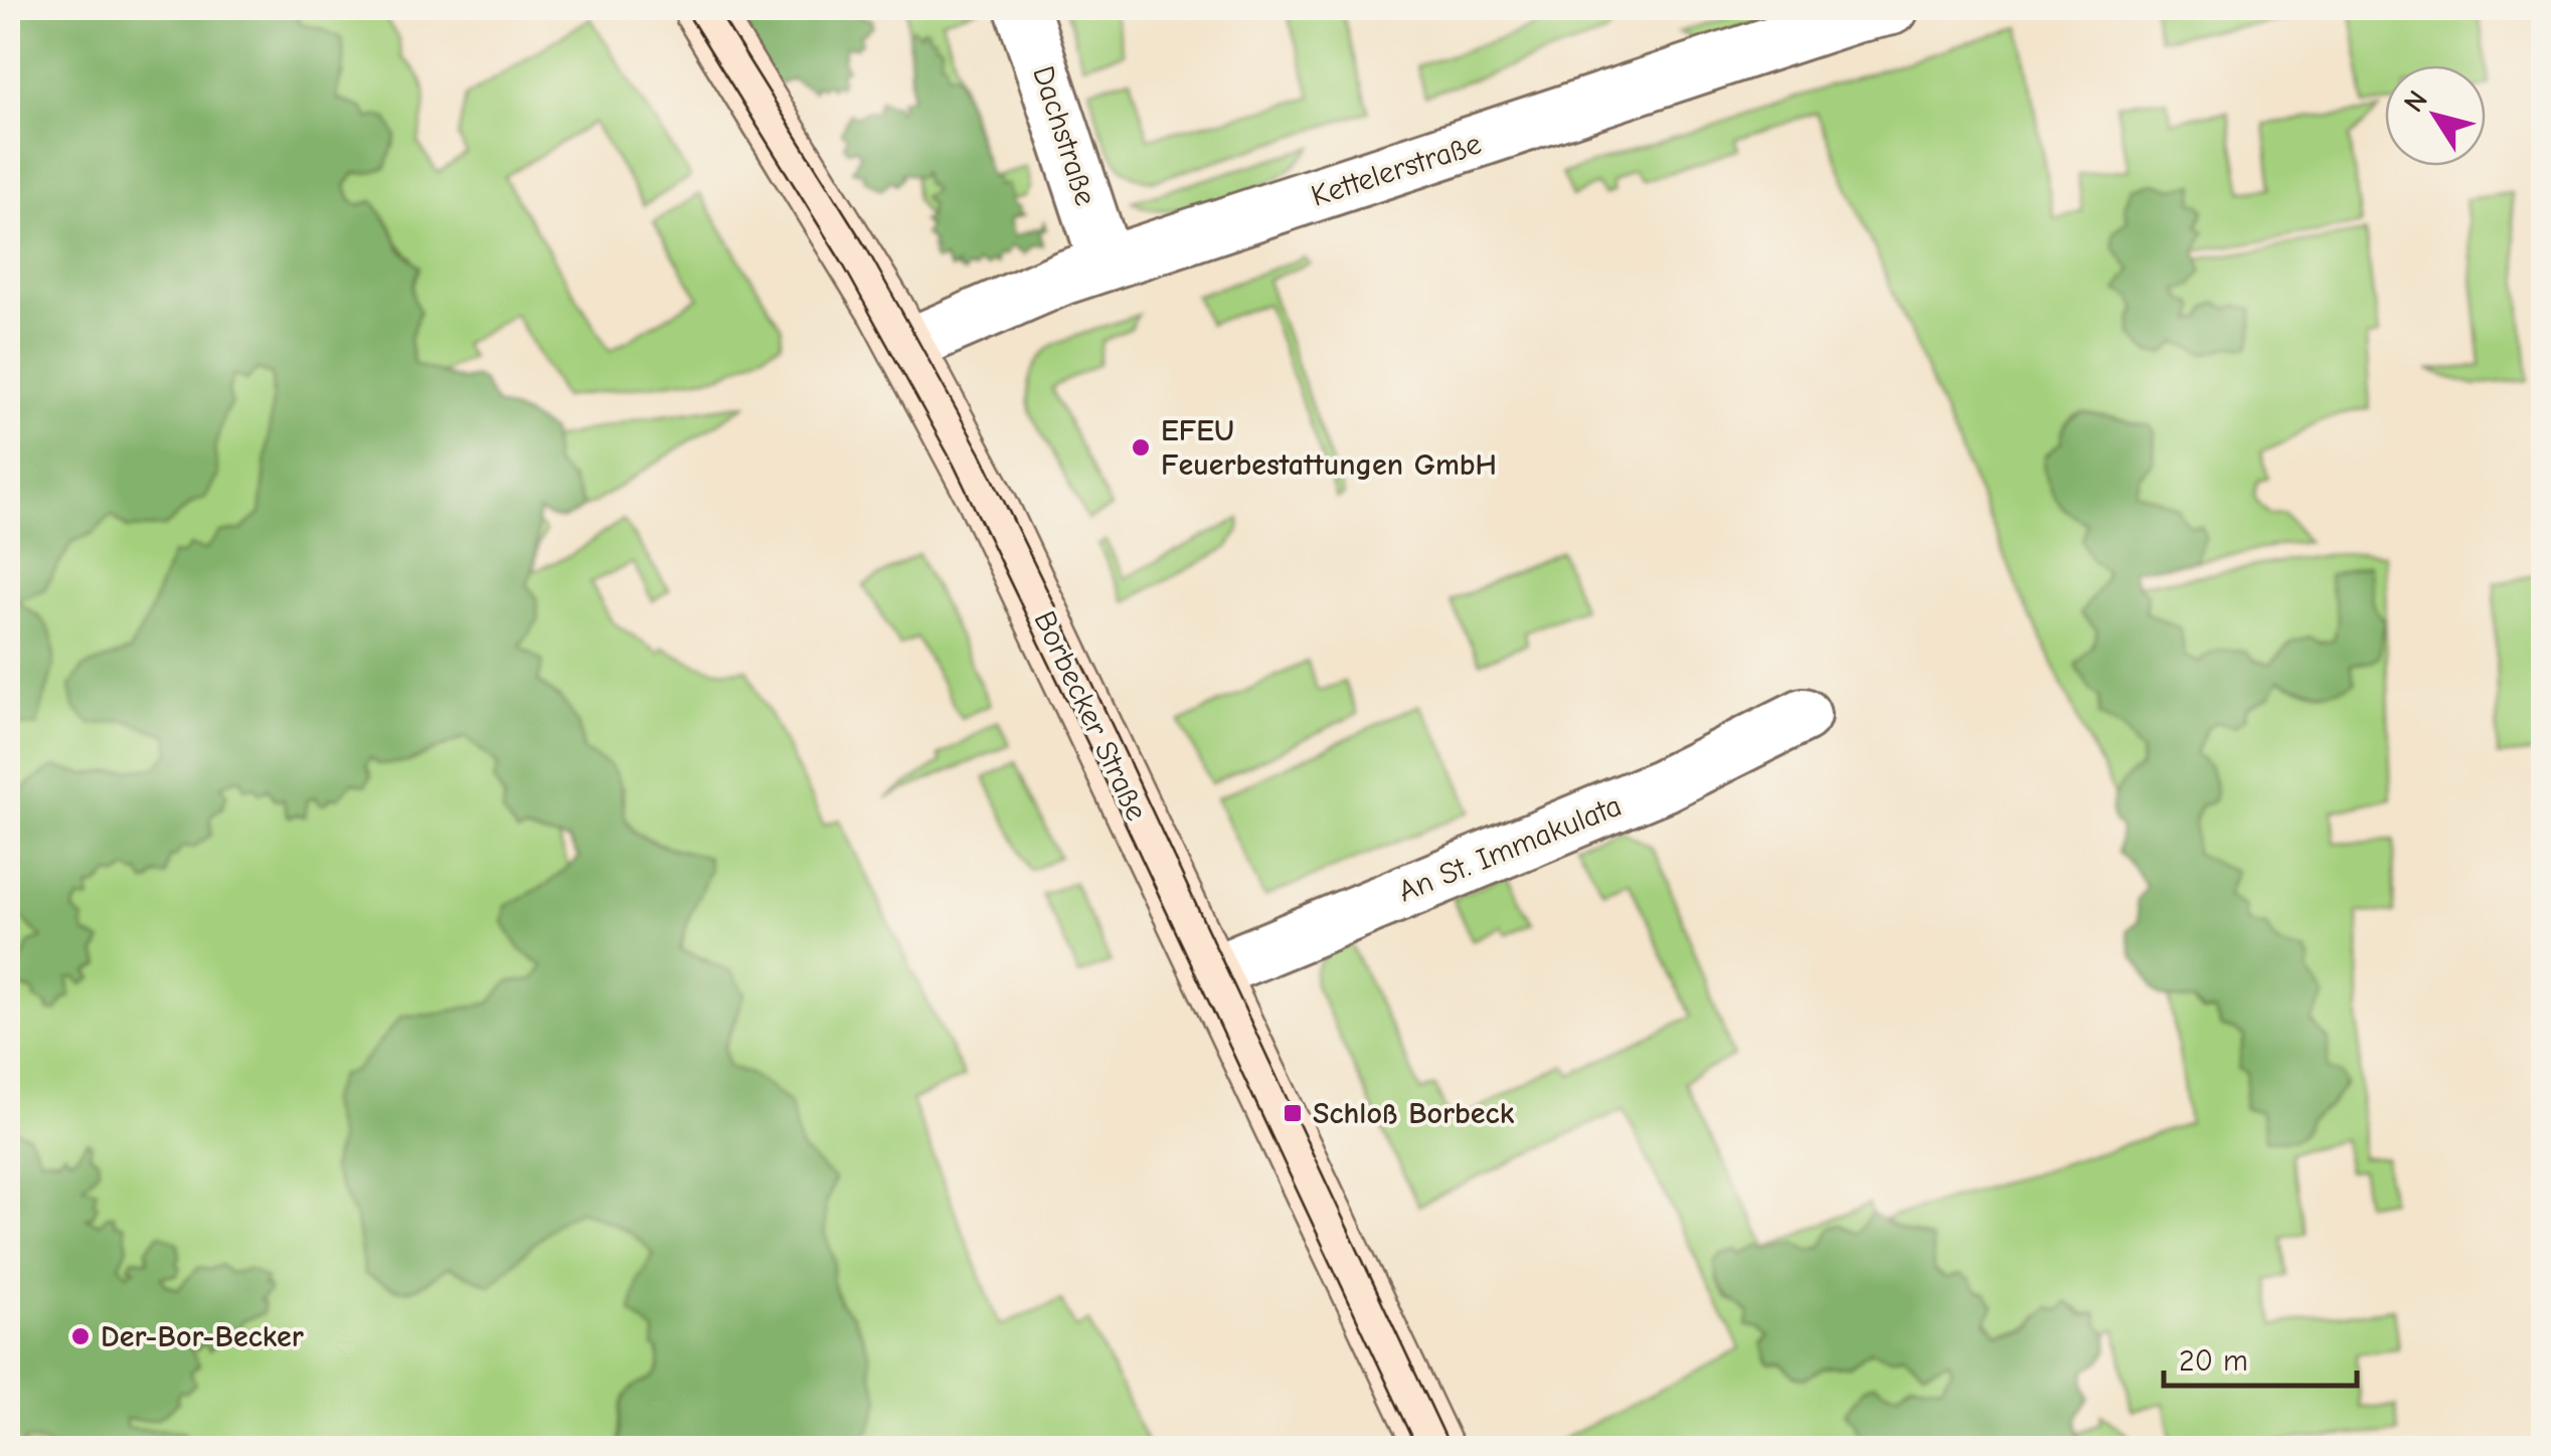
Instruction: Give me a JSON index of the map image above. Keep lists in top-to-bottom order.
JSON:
{
  "streets": {
    "street": [
      "Dachstraße",
      "Kettelerstraße",
      "Borbecker Straße",
      "An St. Immakulata"
    ]
  },
  "crossings": [
    ["Dachstraße", "Kettelerstraße"],
    ["Kettelerstraße", "Borbecker Straße"],
    ["Borbecker Straße", "An St. Immakulata"]
  ],
  "places": {
    "other": ["EFEU Feuerbestattungen GmbH", "Der-Bor-Becker"],
    "transit": ["Schloß Borbeck"]
  },
  "scale_bar": "20 m",
  "north": "top left"
}
